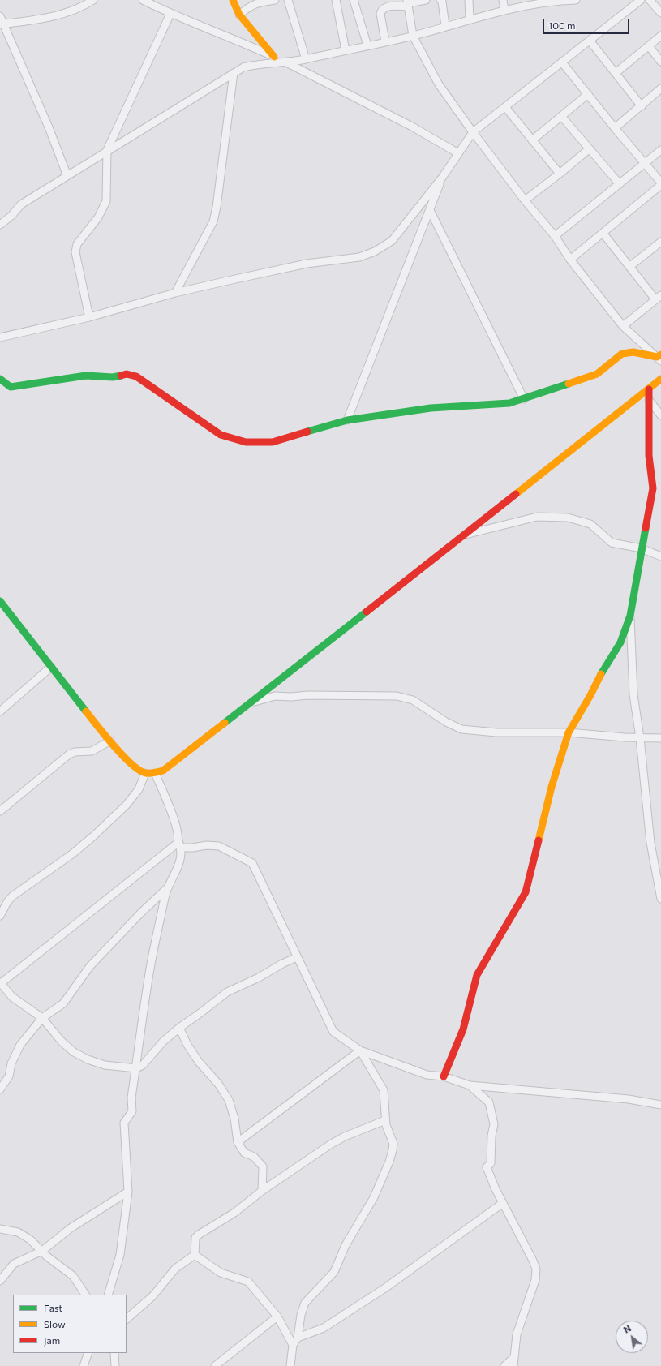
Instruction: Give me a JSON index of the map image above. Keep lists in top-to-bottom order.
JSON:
{
  "legend": ["Fast", "Slow", "Jam"],
  "scale_bar": "100 m",
  "north": "top left"
}
